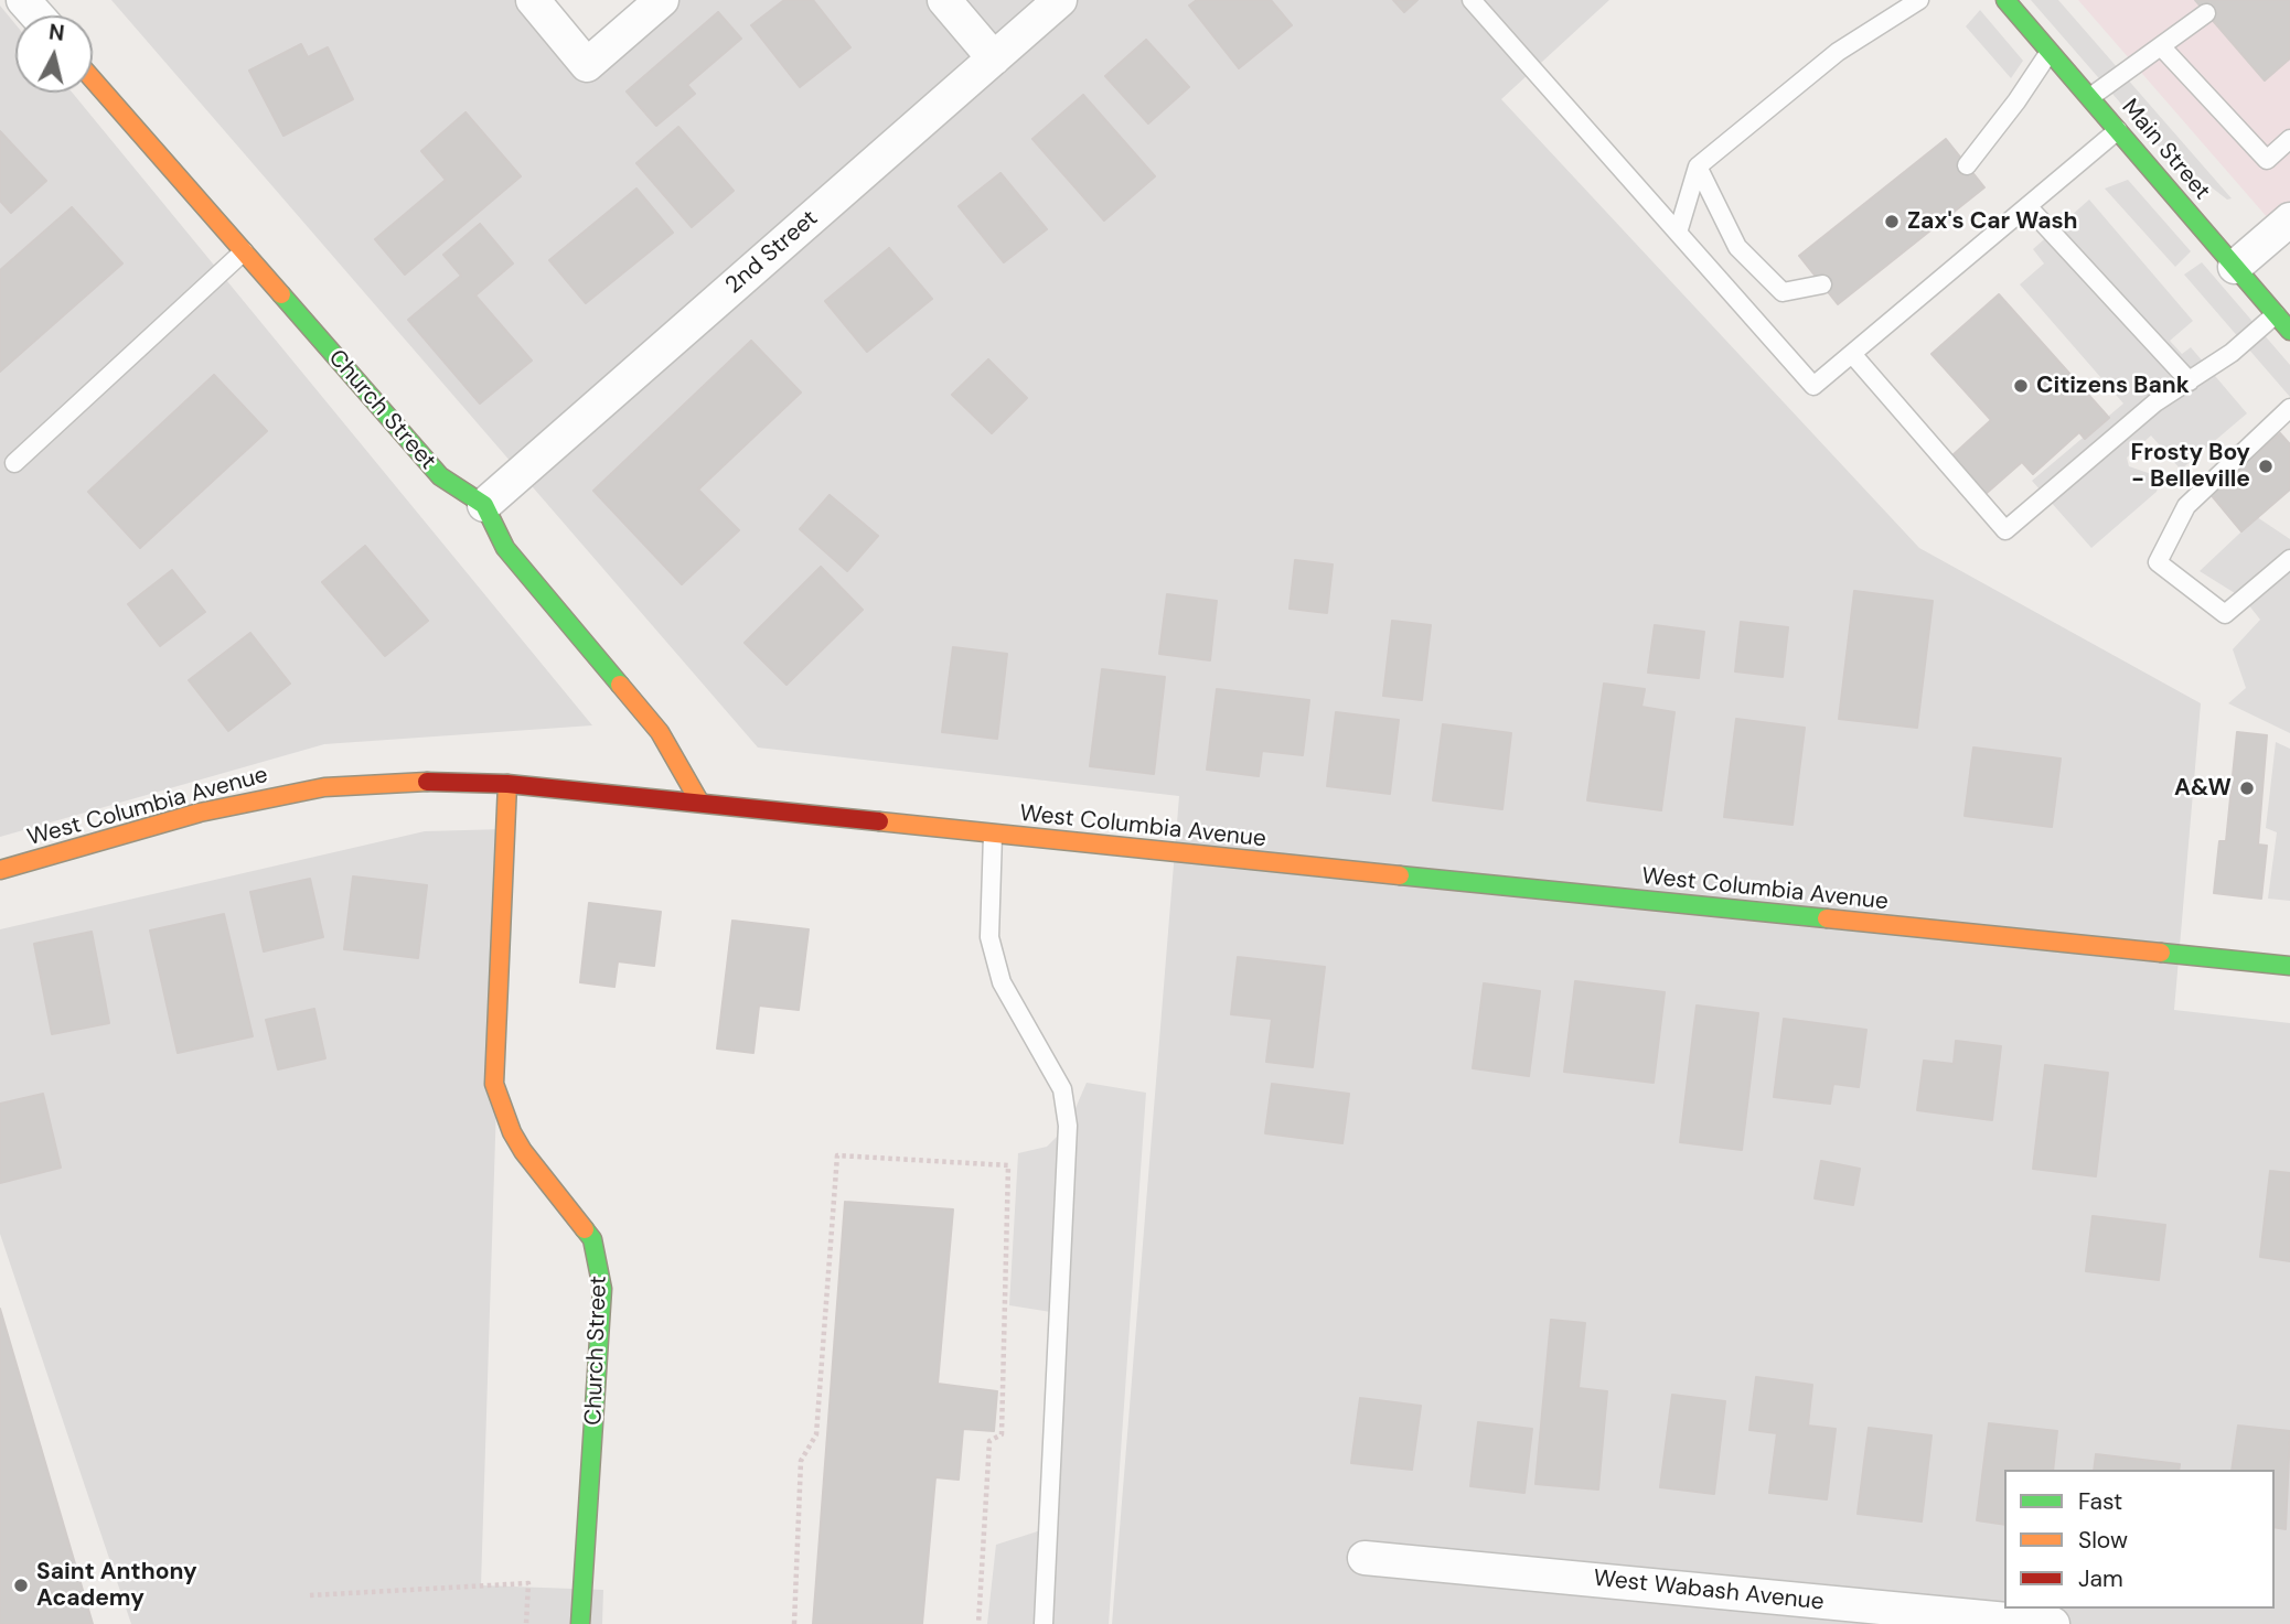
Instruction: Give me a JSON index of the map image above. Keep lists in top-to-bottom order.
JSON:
{
  "streets": {
    "main road": ["Main Street", "Church Street", "West Columbia Avenue"],
    "street": ["2nd Street", "West Wabash Avenue"]
  },
  "crossings": [
    ["2nd Street", "Church Street"],
    ["Church Street", "West Columbia Avenue"]
  ],
  "places": [
    "Zax's Car Wash",
    "Citizens Bank",
    "Frosty Boy - Belleville",
    "A&W",
    "Saint Anthony Academy"
  ],
  "legend": ["Fast", "Slow", "Jam"],
  "north": "top"
}
